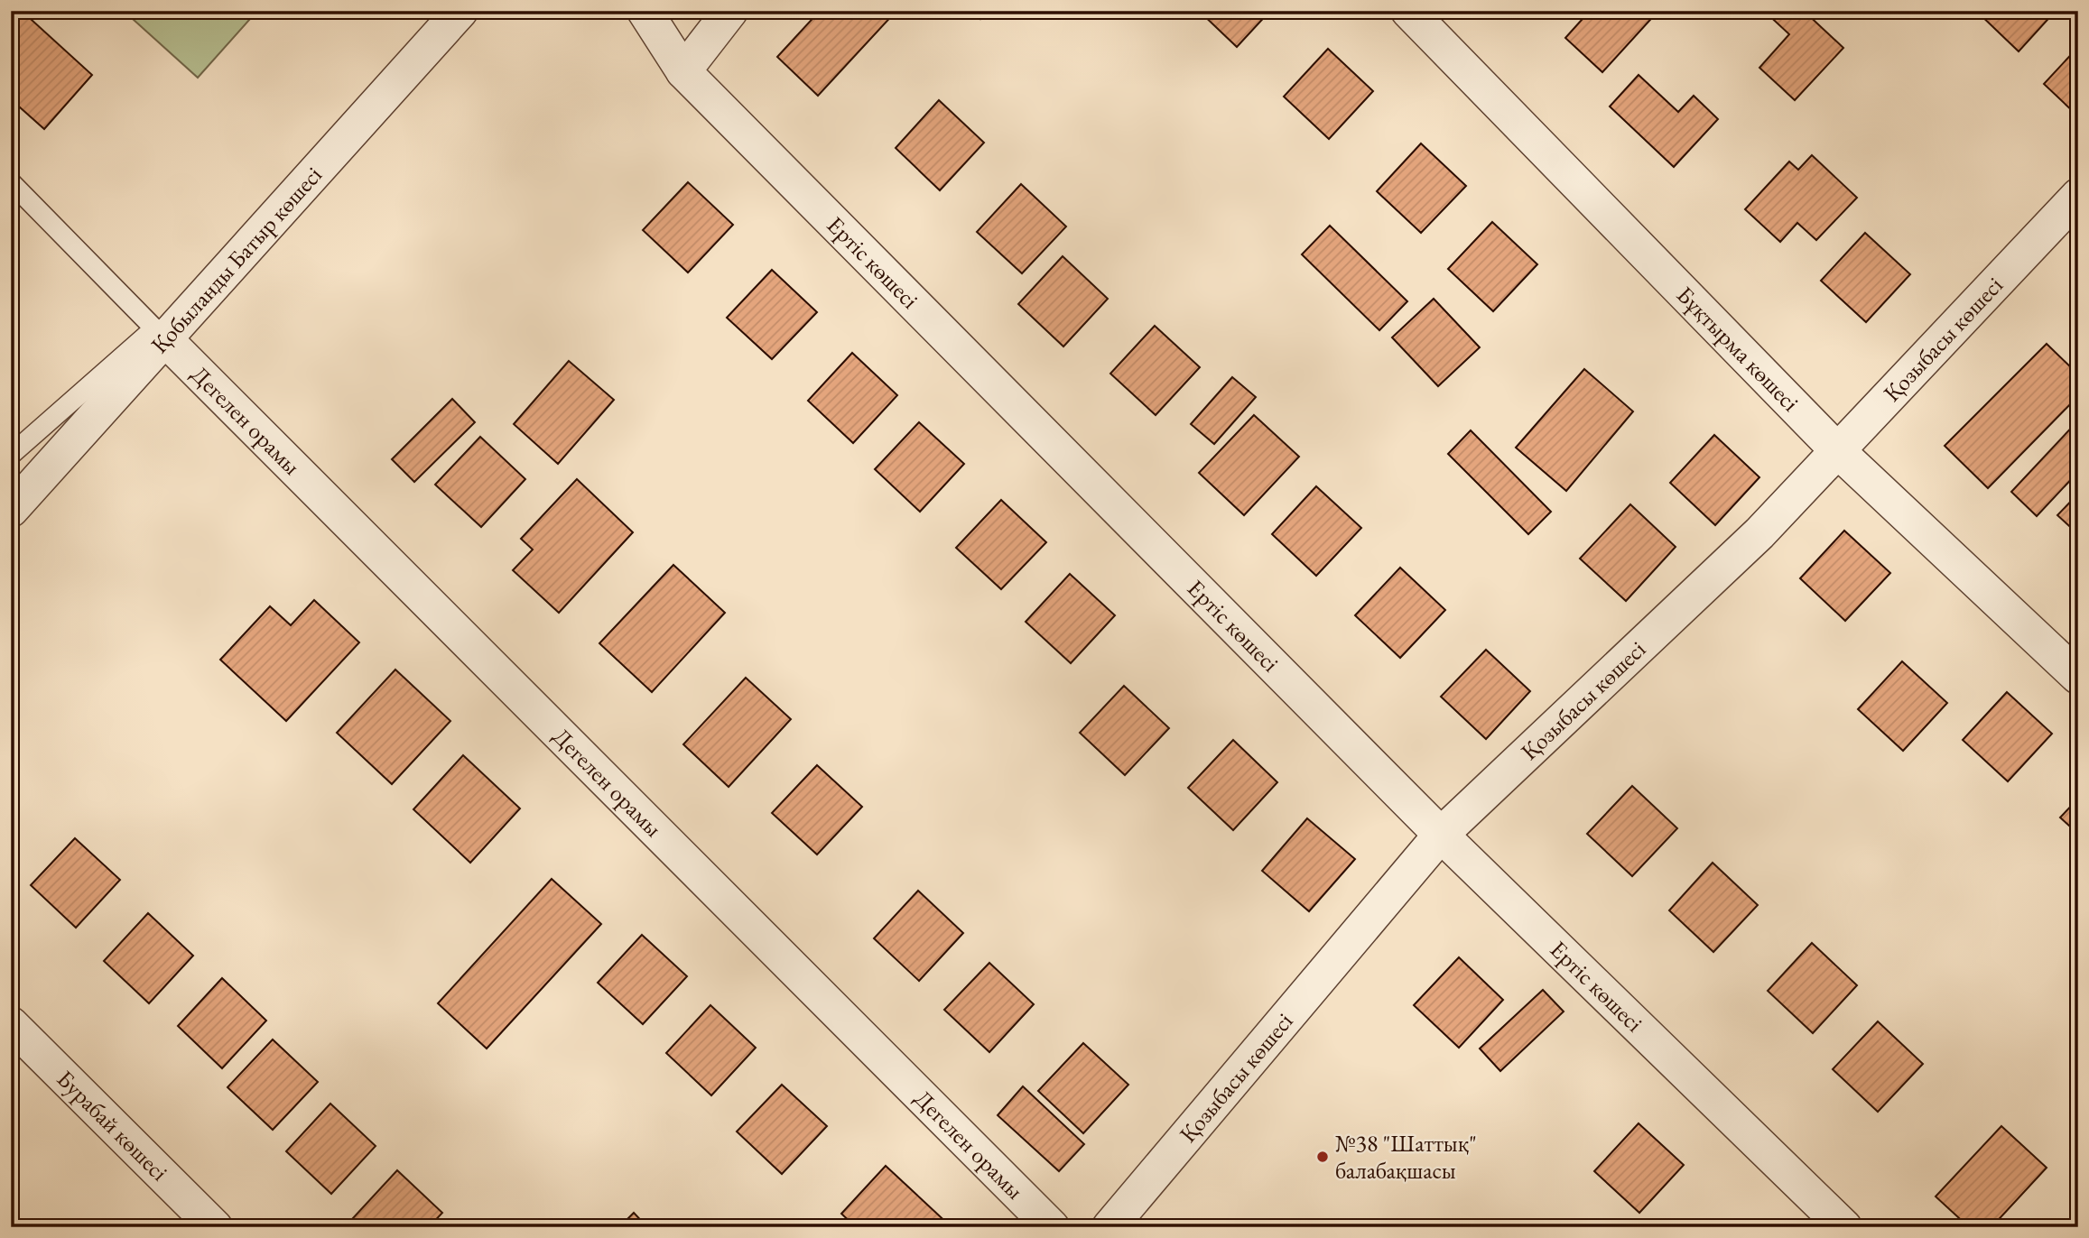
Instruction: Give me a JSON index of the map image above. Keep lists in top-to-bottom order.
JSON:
{
  "streets": {
    "street": [
      "Қобыланды Батыр көшесі",
      "Ертіс көшесі",
      "Қозыбасы көшесі",
      "Бұқтырма көшесі",
      "Дегелен орамы",
      "Бурабай көшесі"
    ]
  },
  "crossings": [
    ["Қобыланды Батыр көшесі", "Дегелен орамы"],
    ["Ертіс көшесі", "Қозыбасы көшесі"],
    ["Қозыбасы көшесі", "Бұқтырма көшесі"]
  ],
  "places": ["№38 \"Шаттық\" балабақшасы"]
}
